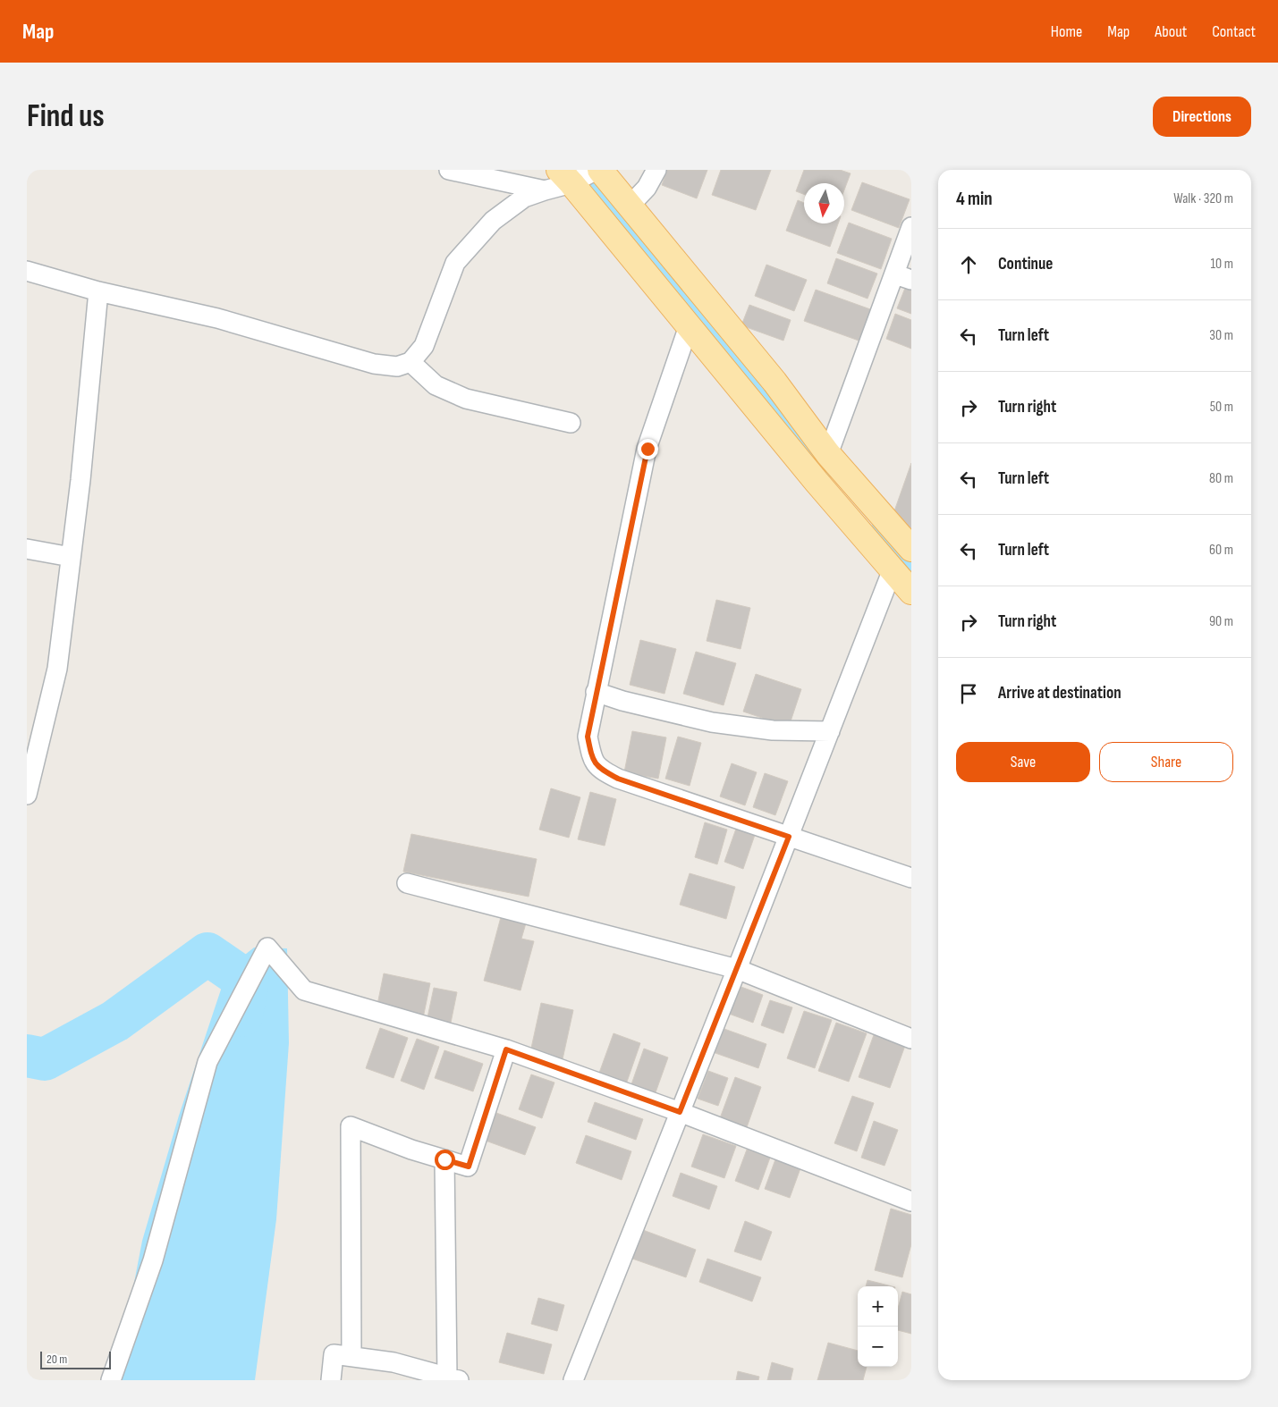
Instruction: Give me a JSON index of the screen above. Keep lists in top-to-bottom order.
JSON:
{
  "scale_bar": "20 m",
  "north": "bottom",
  "page": {
    "header": "Map",
    "nav": [
      "Home",
      "Map",
      "About",
      "Contact"
    ],
    "buttons": [
      "Directions",
      ["Save", "Share"]
    ],
    "title": "Find us",
    "heading": ["4 min", "Walk · 320 m"],
    "list": [
      ["Continue", "10 m"],
      ["Turn left", "30 m"],
      ["Turn right", "50 m"],
      ["Turn left", "80 m"],
      ["Turn left", "60 m"],
      ["Turn right", "90 m"],
      "Arrive at destination"
    ],
    "map_buttons": ["+", "−"],
    "scale": "20 m"
  }
}
